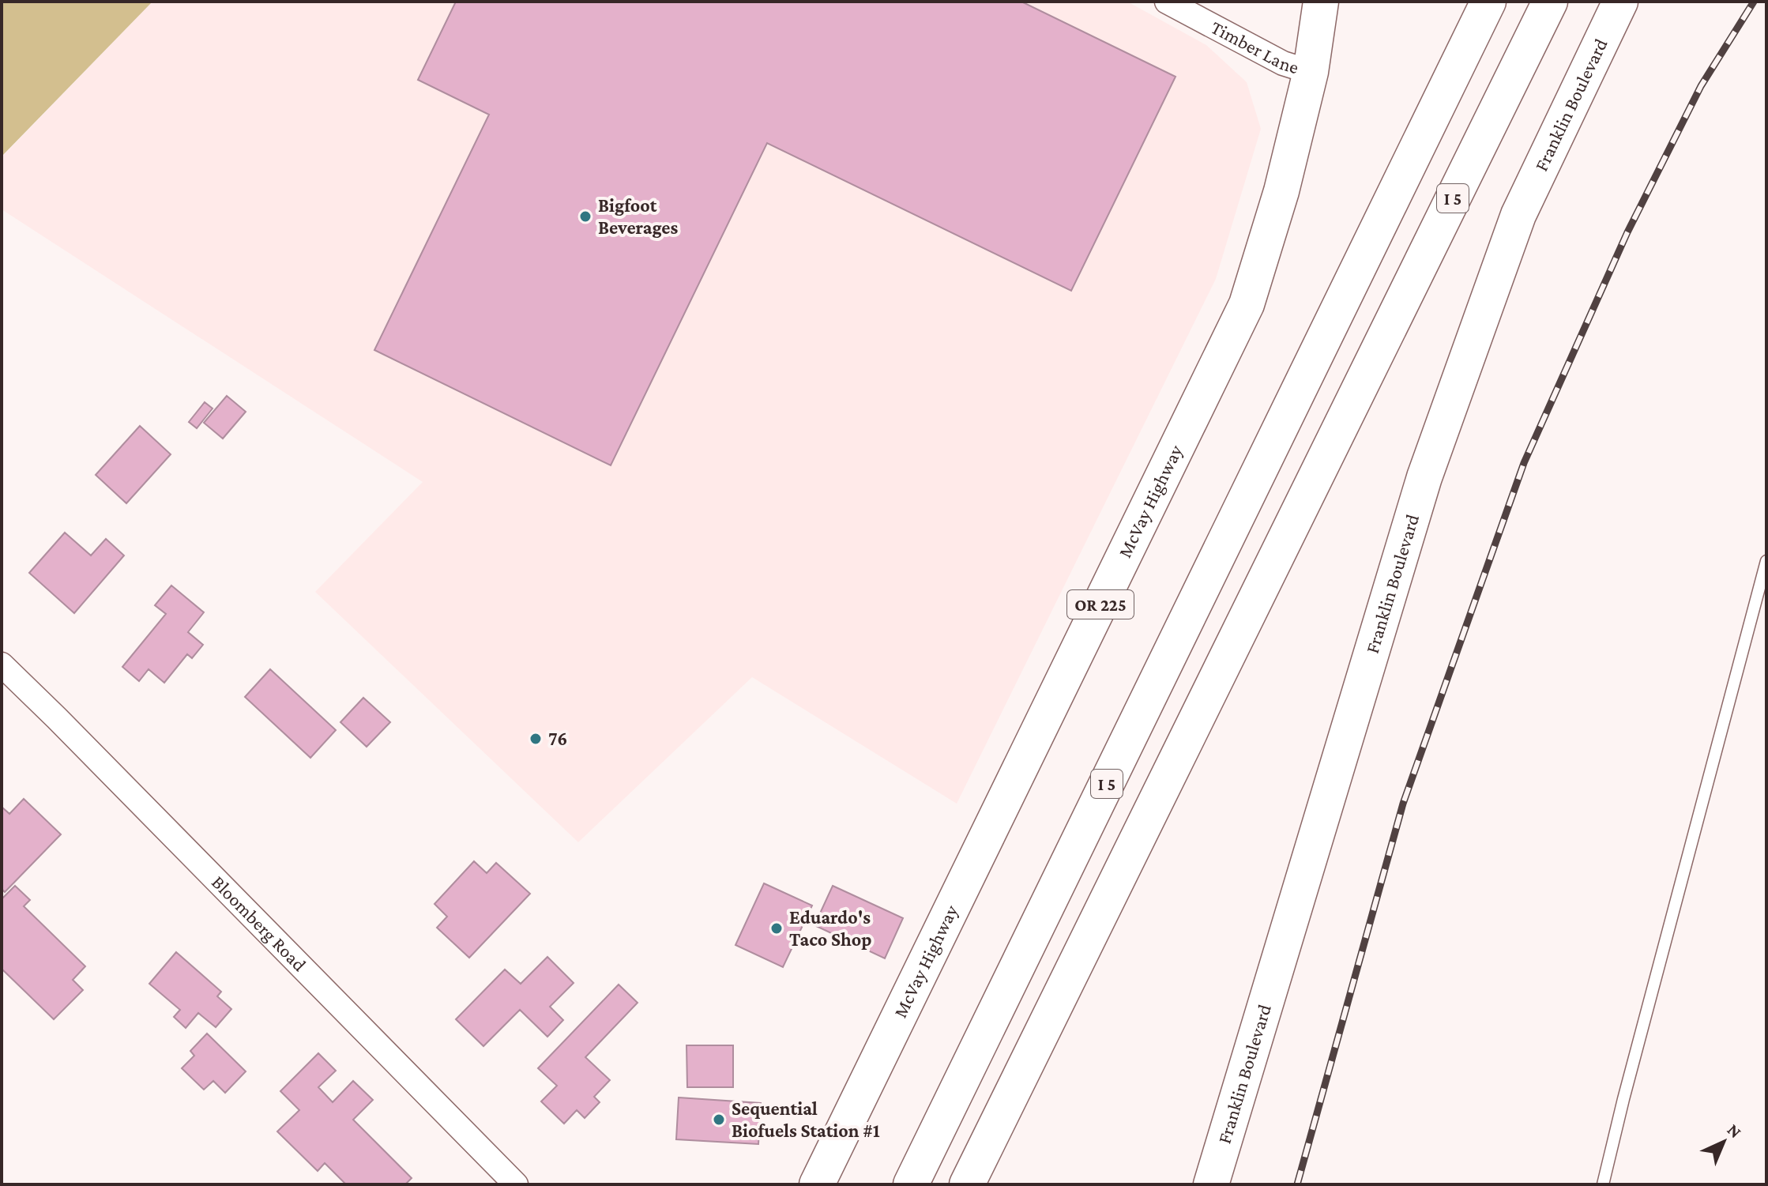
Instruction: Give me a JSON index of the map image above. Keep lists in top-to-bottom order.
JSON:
{
  "streets": {
    "main road": [
      "Franklin Boulevard",
      "I 5",
      "McVay Highway",
      "OR 225"
    ],
    "street": ["Timber Lane", "Bloomberg Road"]
  },
  "crossings": [
    ["Timber Lane", "McVay Highway"]
  ],
  "places": [
    "Bigfoot Beverages",
    "76",
    "Eduardo's Taco Shop",
    "Sequential Biofuels Station #1"
  ],
  "north": "top right"
}
